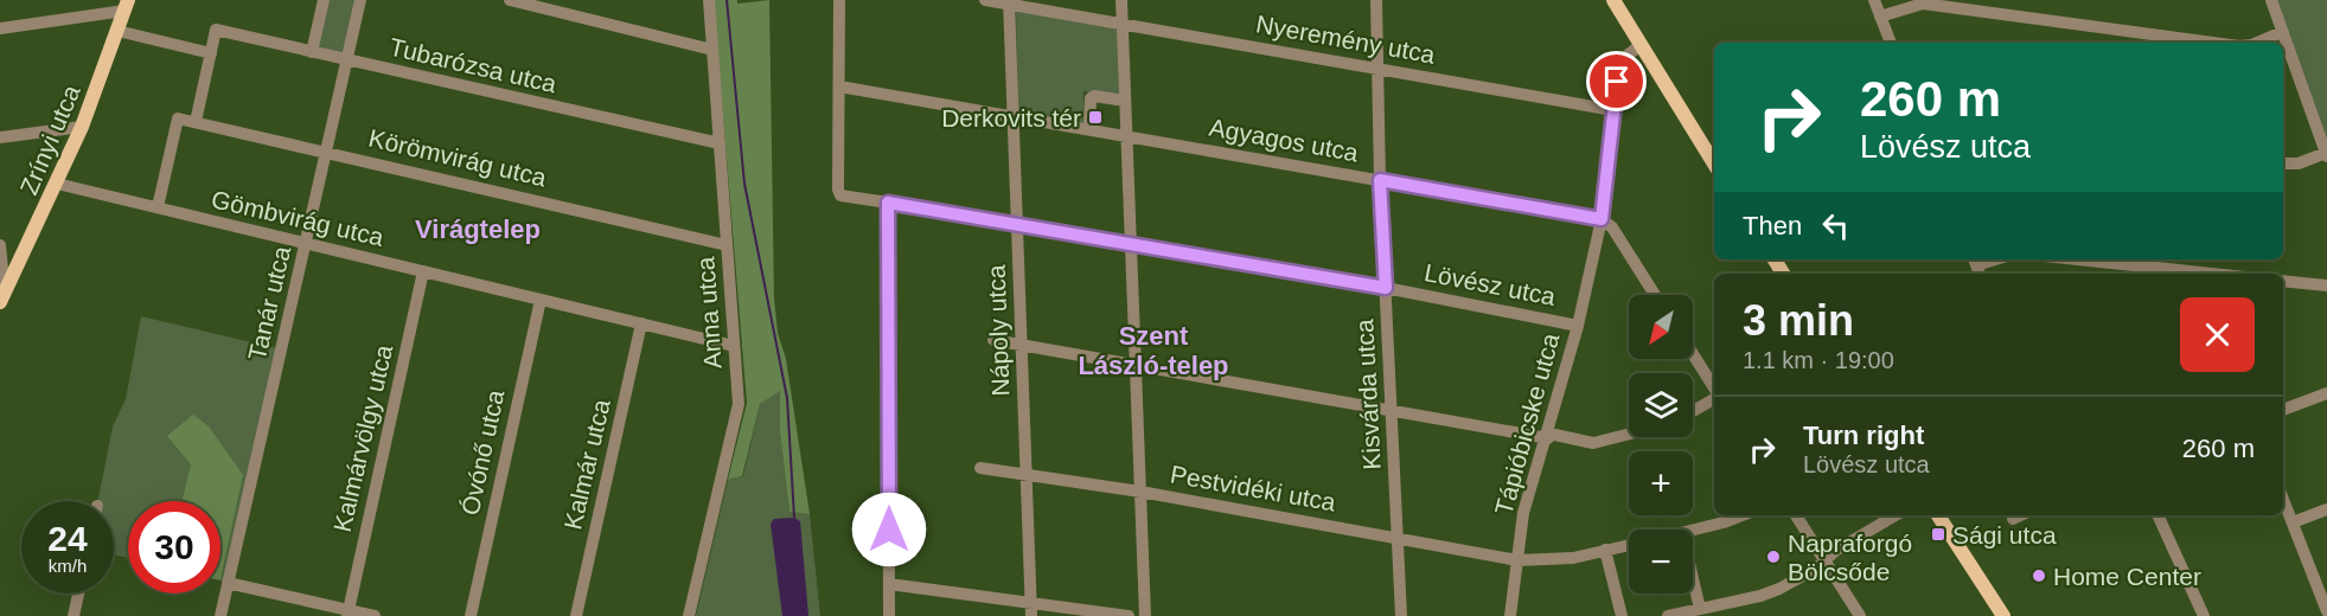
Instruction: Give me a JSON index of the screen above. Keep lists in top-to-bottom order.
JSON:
{
  "streets": {
    "main road": ["Zrínyi utca"],
    "street": [
      "Nyeremény utca",
      "Tubarózsa utca",
      "Agyagos utca",
      "Körömvirág utca",
      "Gömbvirág utca",
      "Lövész utca",
      "Tanár utca",
      "Anna utca",
      "Nápoly utca",
      "Kisvárda utca",
      "Tápióbicske utca",
      "Kalmárvölgy utca",
      "Óvónő utca",
      "Kalmár utca",
      "Pestvidéki utca"
    ]
  },
  "crossings": [
    ["Nyeremény utca", "Nápoly utca"],
    ["Nyeremény utca", "Kisvárda utca"],
    ["Nyeremény utca", "Tápióbicske utca"],
    ["Tubarózsa utca", "Tanár utca"],
    ["Tubarózsa utca", "Anna utca"],
    ["Zrínyi utca", "Gömbvirág utca"],
    ["Agyagos utca", "Kisvárda utca"],
    ["Agyagos utca", "Tápióbicske utca"],
    ["Körömvirág utca", "Gömbvirág utca"],
    ["Körömvirág utca", "Tanár utca"],
    ["Körömvirág utca", "Anna utca"],
    ["Gömbvirág utca", "Tanár utca"],
    ["Gömbvirág utca", "Anna utca"],
    ["Gömbvirág utca", "Kalmárvölgy utca"],
    ["Gömbvirág utca", "Óvónő utca"],
    ["Gömbvirág utca", "Kalmár utca"],
    ["Lövész utca", "Nápoly utca"],
    ["Lövész utca", "Kisvárda utca"],
    ["Lövész utca", "Tápióbicske utca"],
    ["Nápoly utca", "Pestvidéki utca"],
    ["Kisvárda utca", "Pestvidéki utca"],
    ["Tápióbicske utca", "Pestvidéki utca"]
  ],
  "districts": ["Virágtelep", "Szent László-telep"],
  "places": {
    "transit": ["Derkovits tér", "Sági utca"],
    "other": ["Napraforgó Bölcsőde", "Home Center"]
  },
  "north": "bottom left",
  "page": {
    "turn": ["260 m", "Lövész utca"],
    "then": "Then",
    "heading": ["3 min", "1.1 km · 19:00"],
    "map_buttons": ["+", "−"],
    "list": [
      {
        "name": "Turn right",
        "note": "Lövész utca",
        "value": "260 m"
      }
    ],
    "speed": "24 km/h",
    "limit": "30"
  }
}
